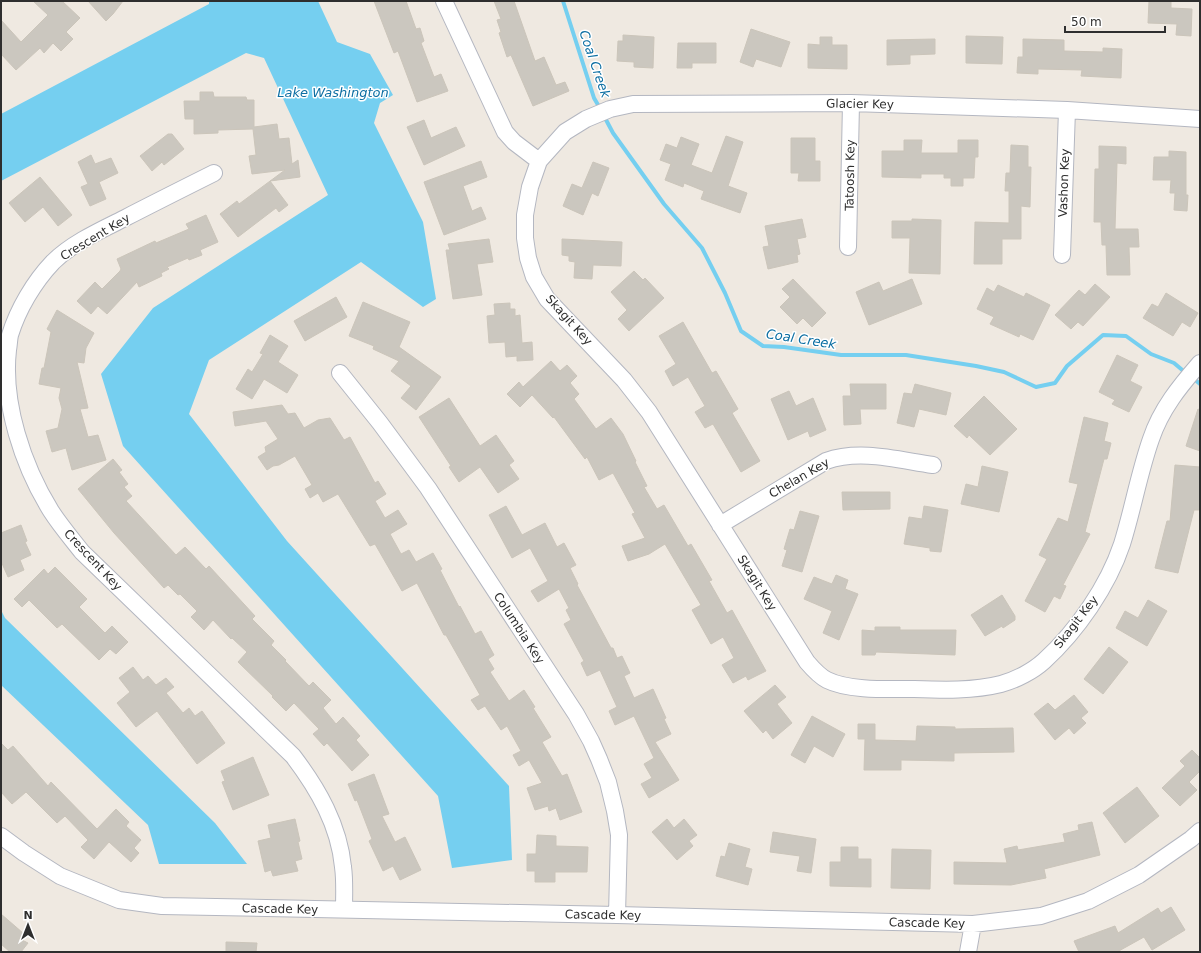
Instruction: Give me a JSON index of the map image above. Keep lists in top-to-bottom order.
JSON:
{
  "streets": {
    "street": [
      "Glacier Key",
      "Tatoosh Key",
      "Vashon Key",
      "Crescent Key",
      "Skagit Key",
      "Chelan Key",
      "Columbia Key",
      "Cascade Key"
    ]
  },
  "crossings": [
    ["Glacier Key", "Tatoosh Key"],
    ["Glacier Key", "Vashon Key"],
    ["Glacier Key", "Skagit Key"],
    ["Crescent Key", "Cascade Key"],
    ["Skagit Key", "Chelan Key"],
    ["Columbia Key", "Cascade Key"]
  ],
  "water": ["Coal Creek", "Lake Washington"],
  "scale_bar": "50 m",
  "north": "top"
}
